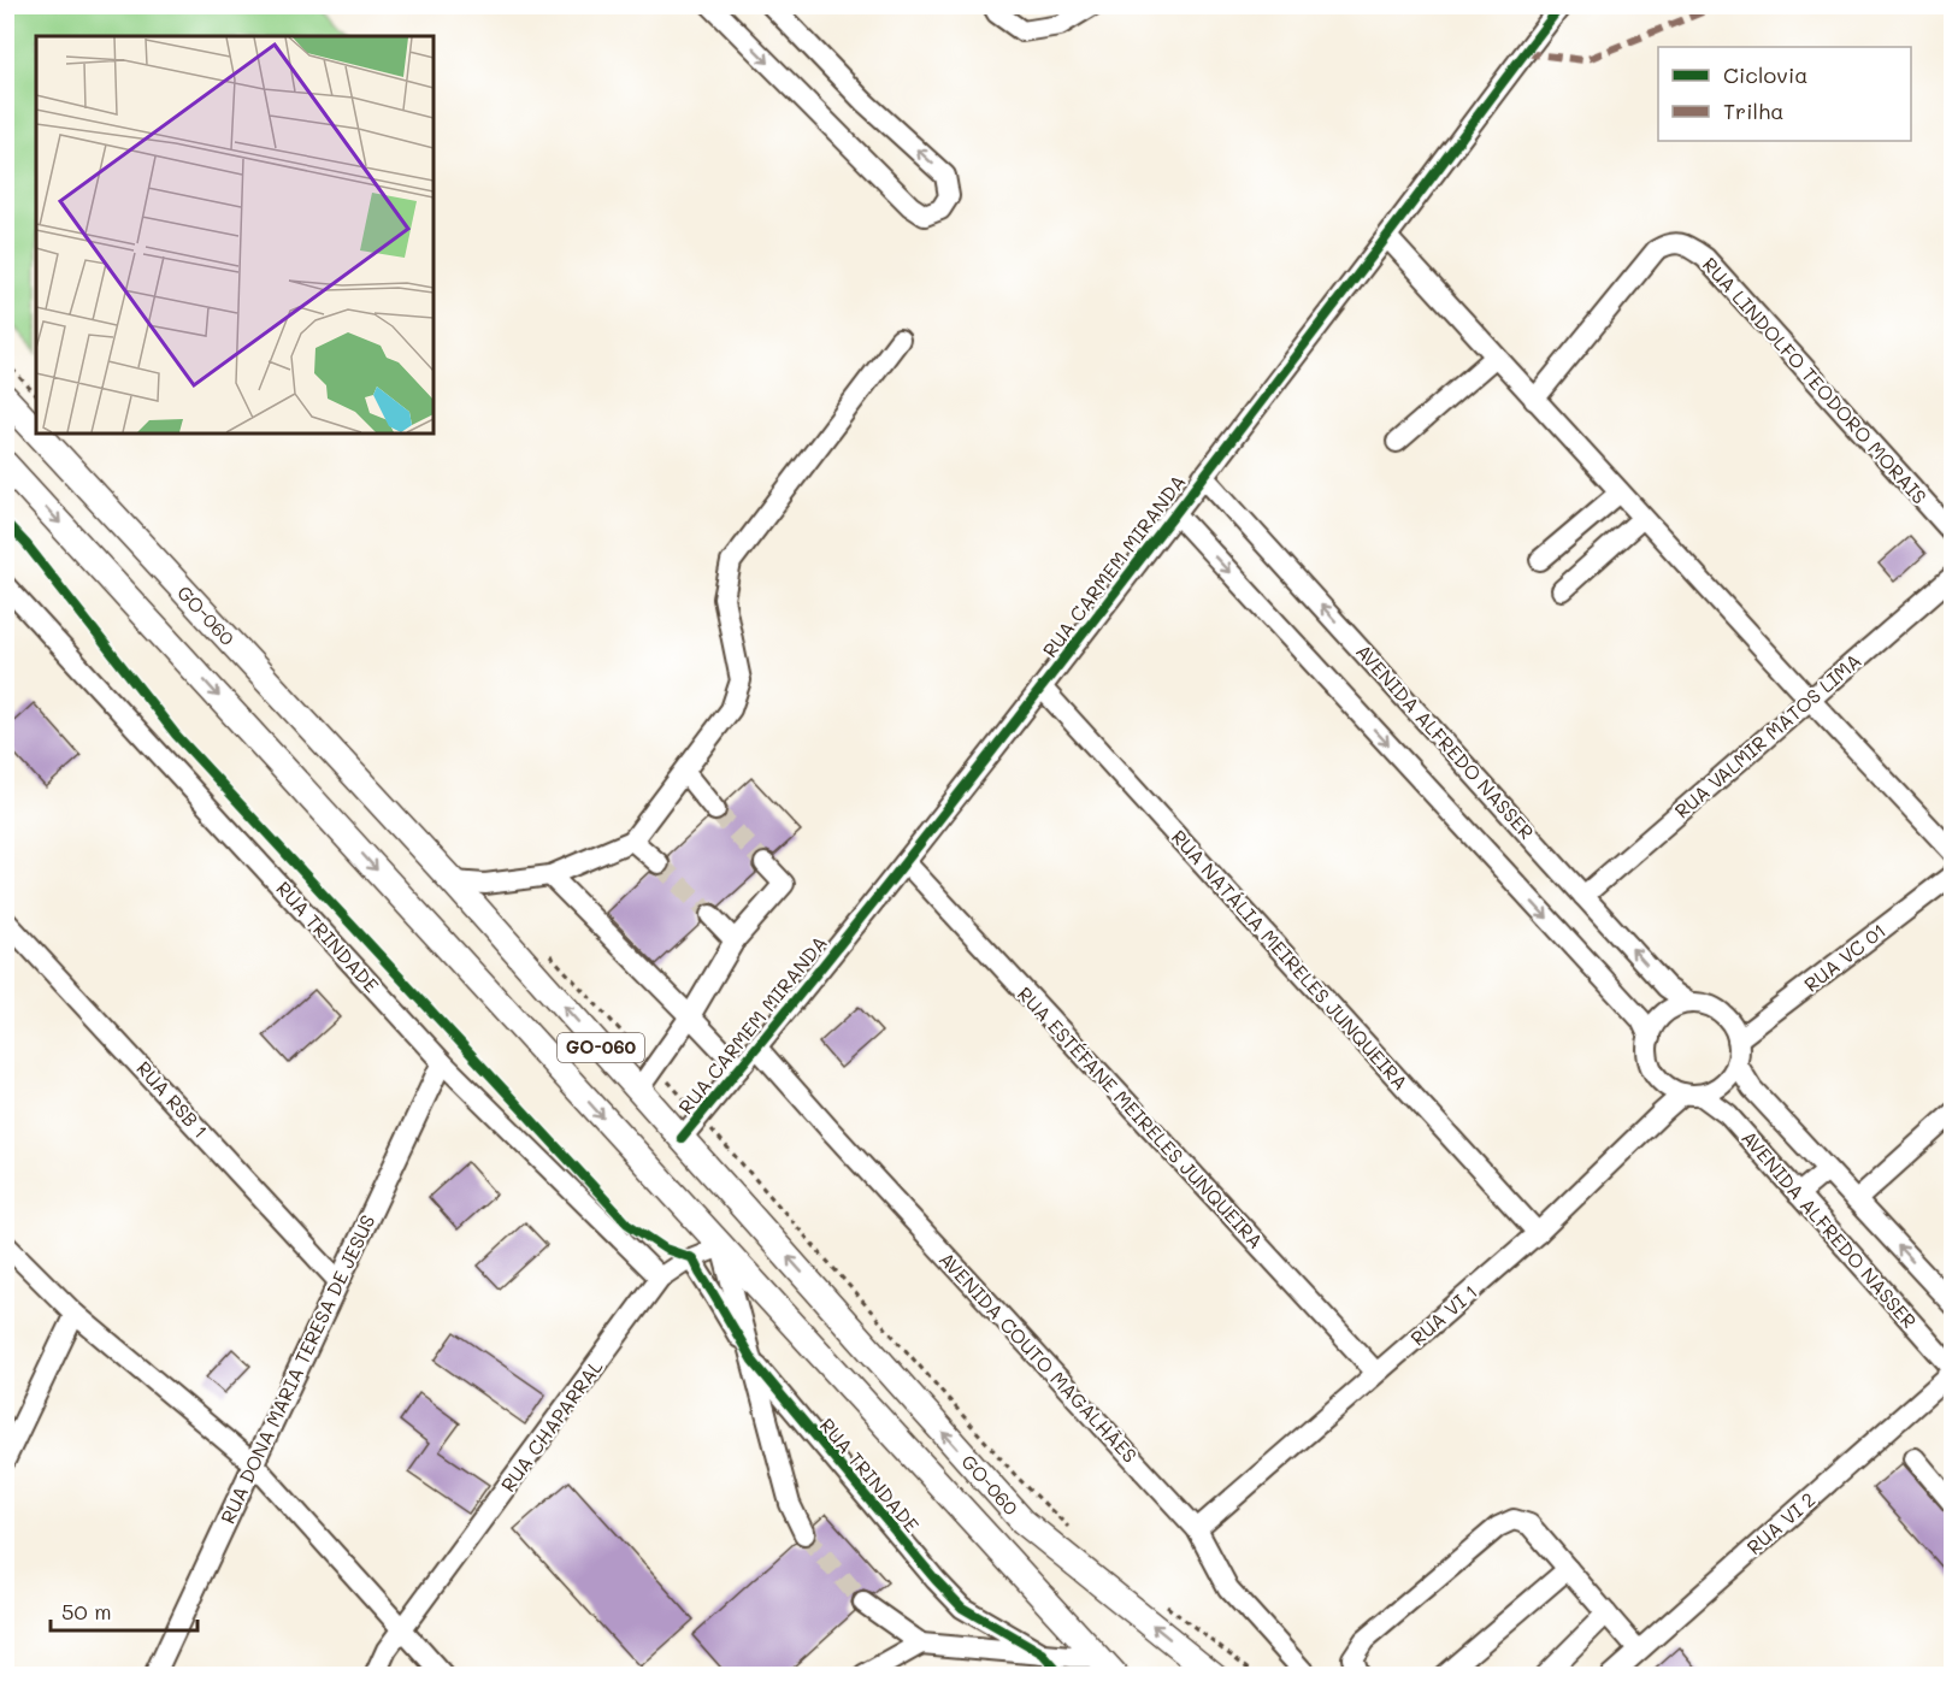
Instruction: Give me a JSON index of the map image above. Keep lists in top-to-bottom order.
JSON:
{
  "streets": {
    "main road": ["GO-060"],
    "street": [
      "RUA LINDOLFO TEODORO MORAIS",
      "RUA CARMEM MIRANDA",
      "RUA VALMIR MATOS LIMA",
      "AVENIDA ALFREDO NASSER",
      "RUA TRINDADE",
      "RUA VC 01",
      "RUA NATÁLIA MEIRELES JUNQUEIRA",
      "RUA RSB 1",
      "RUA ESTÉFANE MEIRELES JUNQUEIRA",
      "RUA VI 1",
      "AVENIDA COUTO MAGALHÃES",
      "RUA DONA MARIA TERESA DE JESUS",
      "RUA CHAPARRAL",
      "RUA VI 2"
    ]
  },
  "crossings": [
    ["RUA CARMEM MIRANDA", "GO-060"],
    ["RUA CARMEM MIRANDA", "AVENIDA ALFREDO NASSER"],
    ["RUA CARMEM MIRANDA", "RUA NATÁLIA MEIRELES JUNQUEIRA"],
    ["RUA CARMEM MIRANDA", "RUA ESTÉFANE MEIRELES JUNQUEIRA"],
    ["RUA CARMEM MIRANDA", "AVENIDA COUTO MAGALHÃES"],
    ["GO-060", "RUA CHAPARRAL"],
    ["RUA VALMIR MATOS LIMA", "AVENIDA ALFREDO NASSER"],
    ["AVENIDA ALFREDO NASSER", "RUA VC 01"],
    ["AVENIDA ALFREDO NASSER", "RUA VI 1"],
    ["AVENIDA ALFREDO NASSER", "RUA VI 2"],
    ["RUA TRINDADE", "RUA DONA MARIA TERESA DE JESUS"],
    ["RUA TRINDADE", "RUA CHAPARRAL"],
    ["RUA VC 01", "RUA VI 1"],
    ["RUA NATÁLIA MEIRELES JUNQUEIRA", "RUA VI 1"],
    ["RUA RSB 1", "RUA DONA MARIA TERESA DE JESUS"],
    ["RUA ESTÉFANE MEIRELES JUNQUEIRA", "RUA VI 1"],
    ["RUA VI 1", "AVENIDA COUTO MAGALHÃES"]
  ],
  "legend": ["Ciclovia", "Trilha"],
  "scale_bar": "50 m"
}
